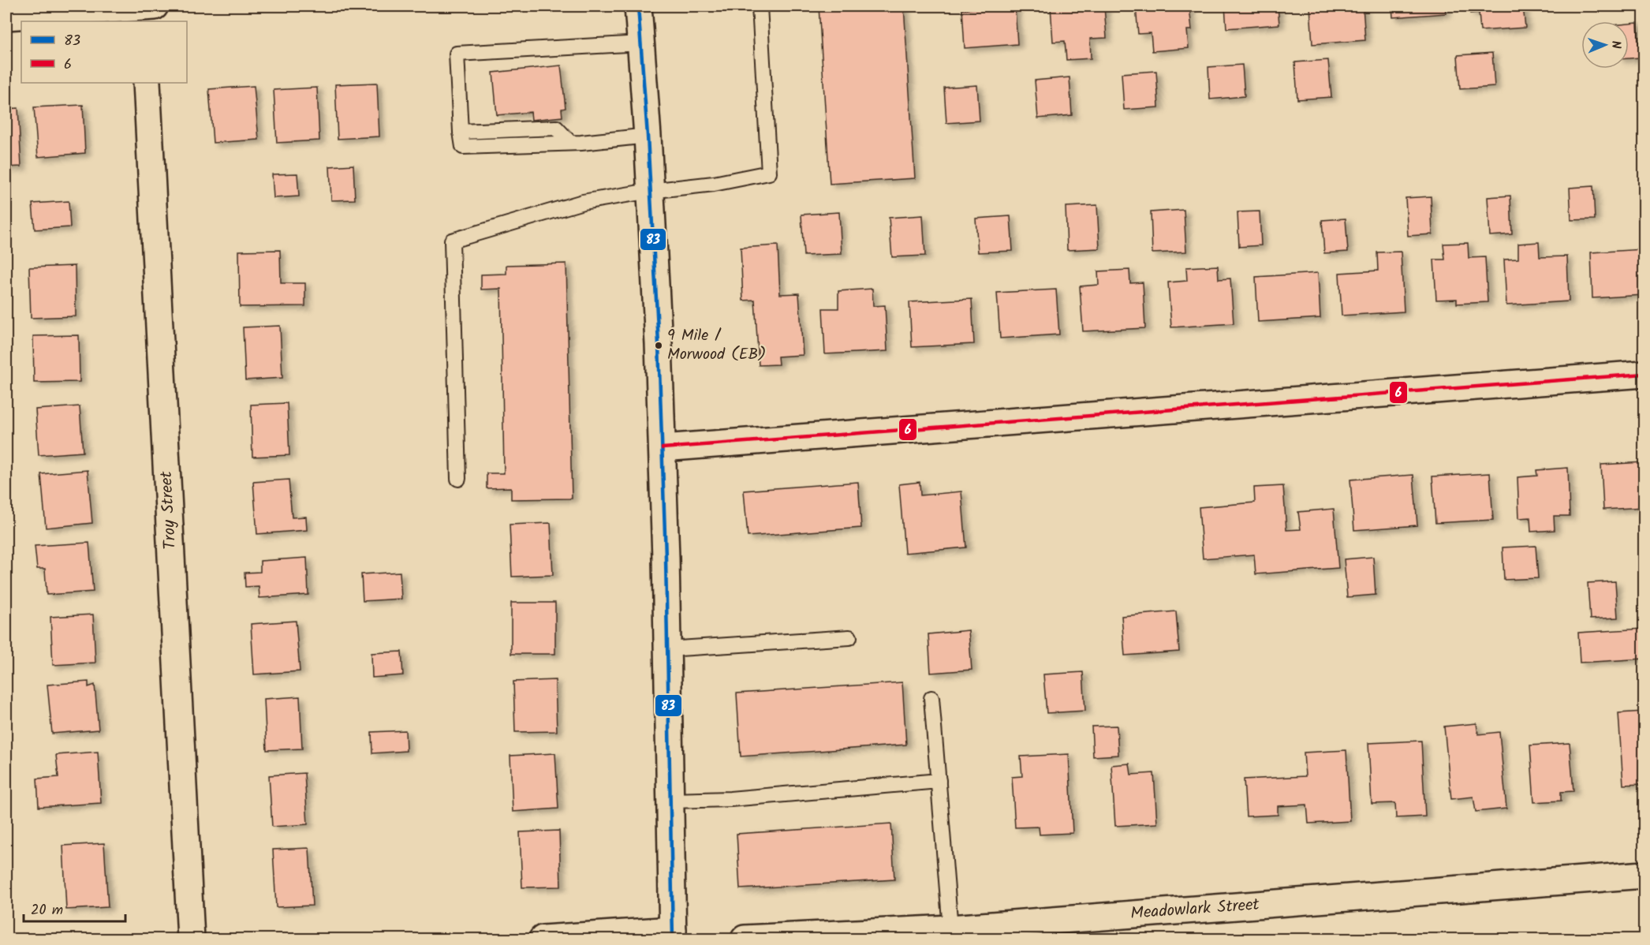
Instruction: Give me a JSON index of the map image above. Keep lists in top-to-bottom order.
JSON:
{
  "streets": {
    "street": ["Troy Street", "Meadowlark Street"]
  },
  "places": ["9 Mile / Morwood (EB)"],
  "lines": ["transit line 83", "transit line 6"],
  "legend": ["83", "6"],
  "scale_bar": "20 m",
  "north": "right"
}
